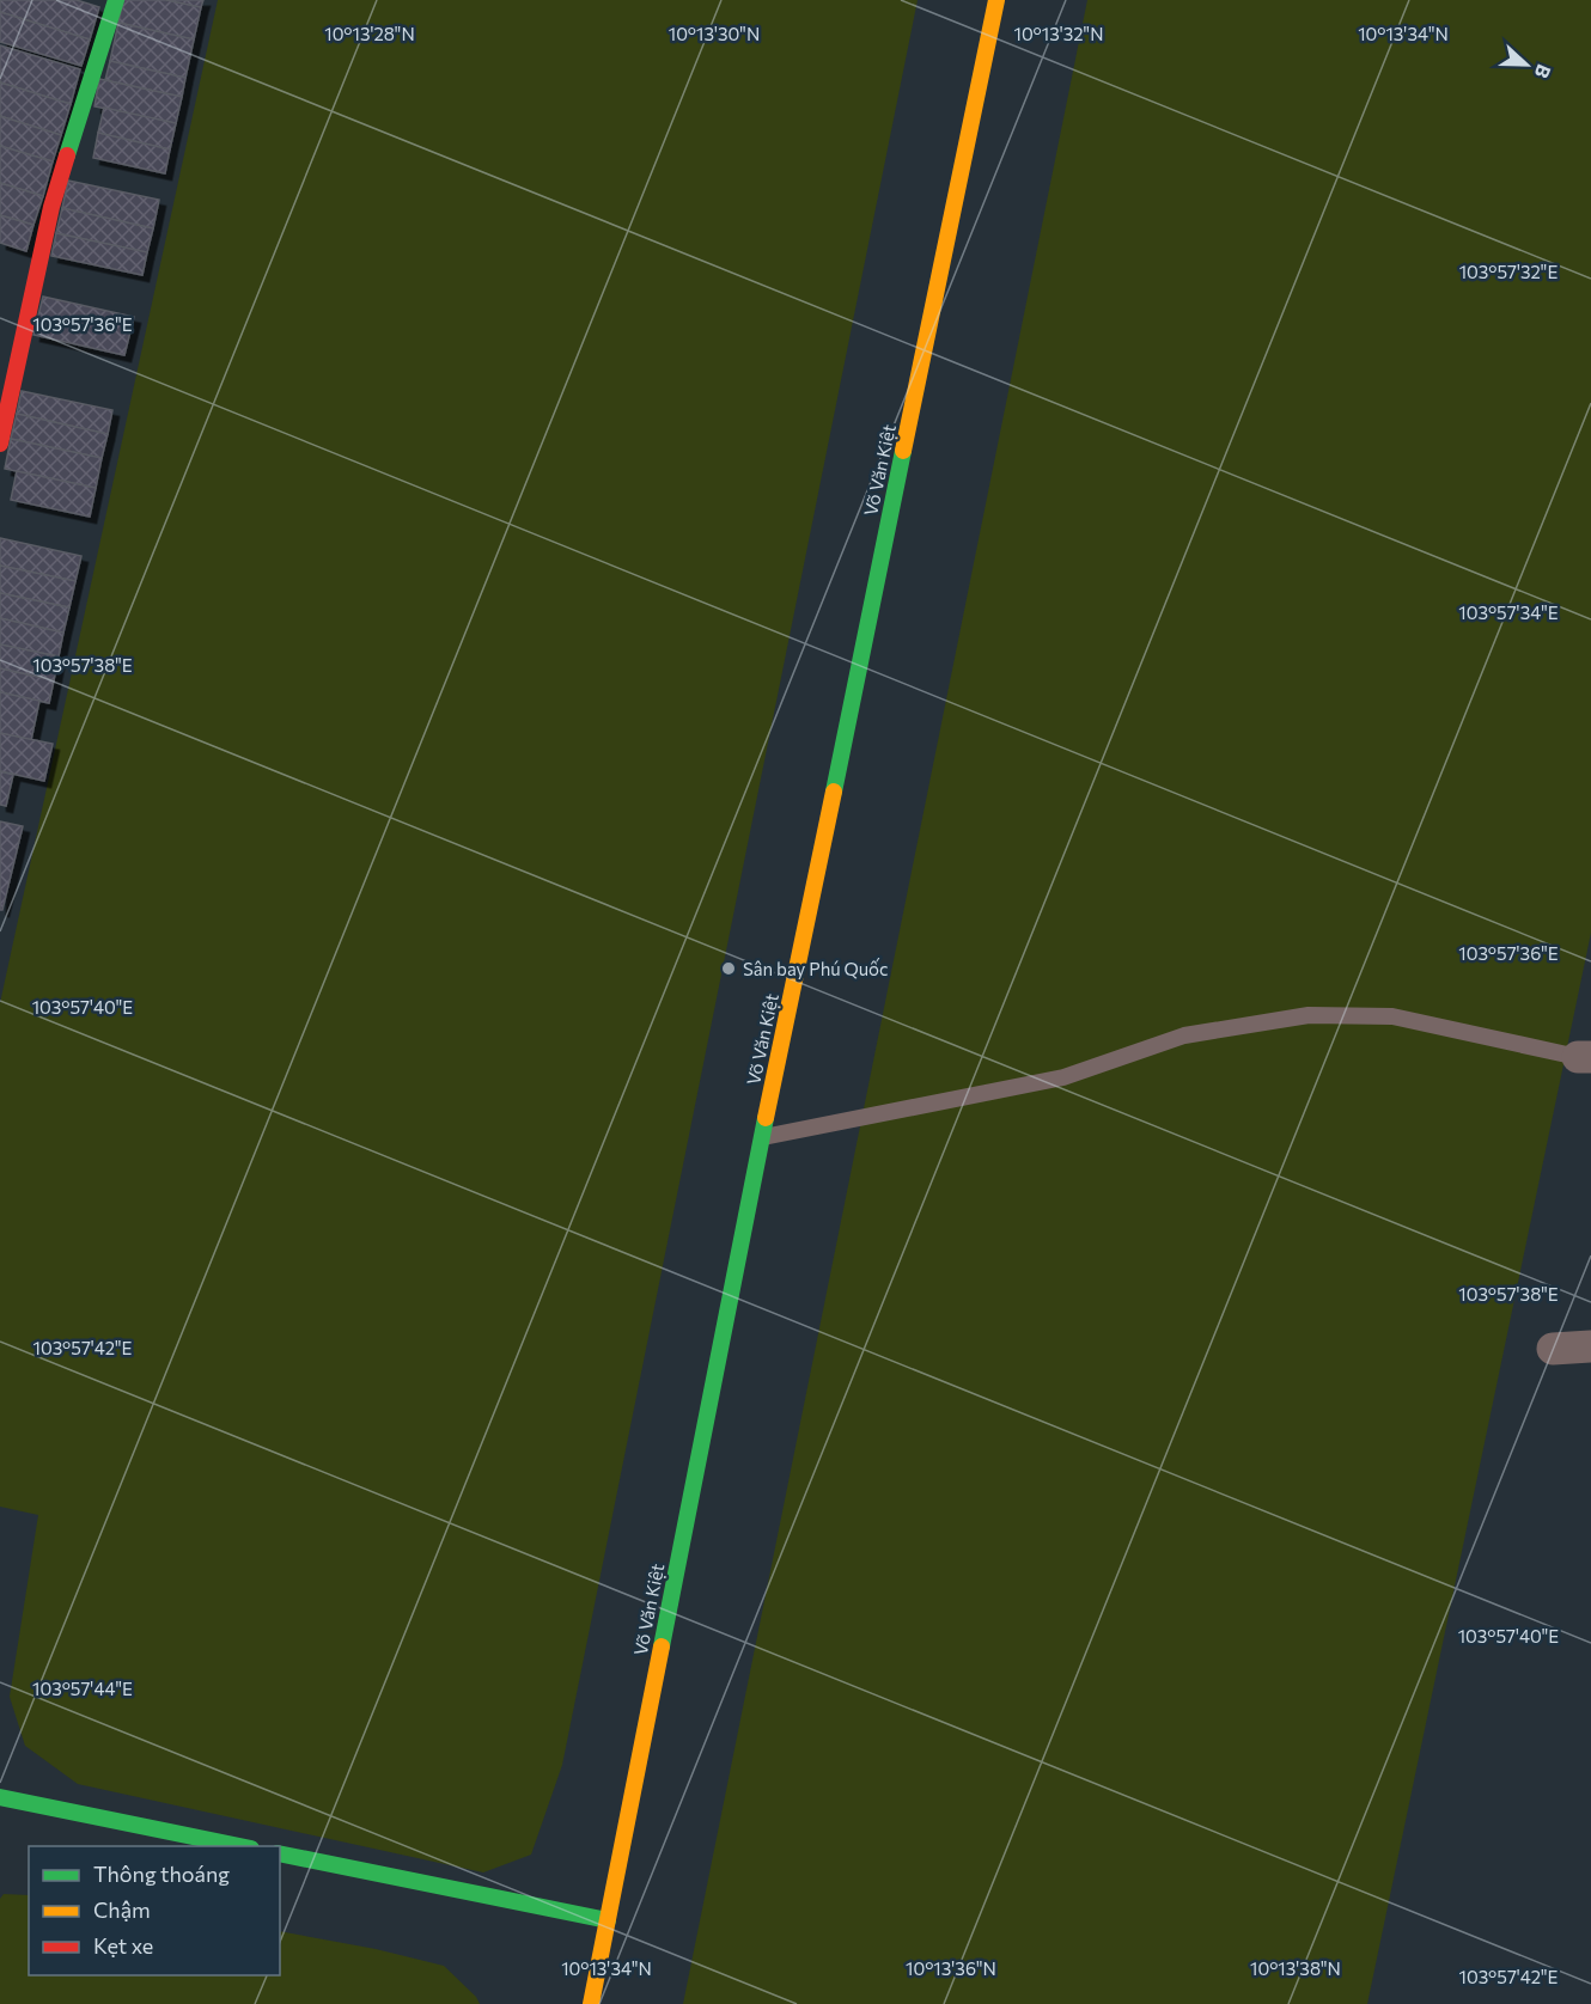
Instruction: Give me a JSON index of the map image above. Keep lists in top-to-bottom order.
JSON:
{
  "streets": {
    "street": ["Võ Văn Kiệt"]
  },
  "places": ["Sân bay Phú Quốc"],
  "legend": ["Thông thoáng", "Chậm", "Kẹt xe"],
  "north": "right",
  "coordinates": [
    "10°13'34\"N",
    "10°13'28\"N",
    "10°13'30\"N",
    "10°13'32\"N",
    "103°57'32\"E",
    "103°57'36\"E",
    "103°57'34\"E",
    "103°57'38\"E",
    "103°57'40\"E",
    "103°57'42\"E",
    "103°57'44\"E",
    "10°13'36\"N",
    "10°13'38\"N"
  ]
}
